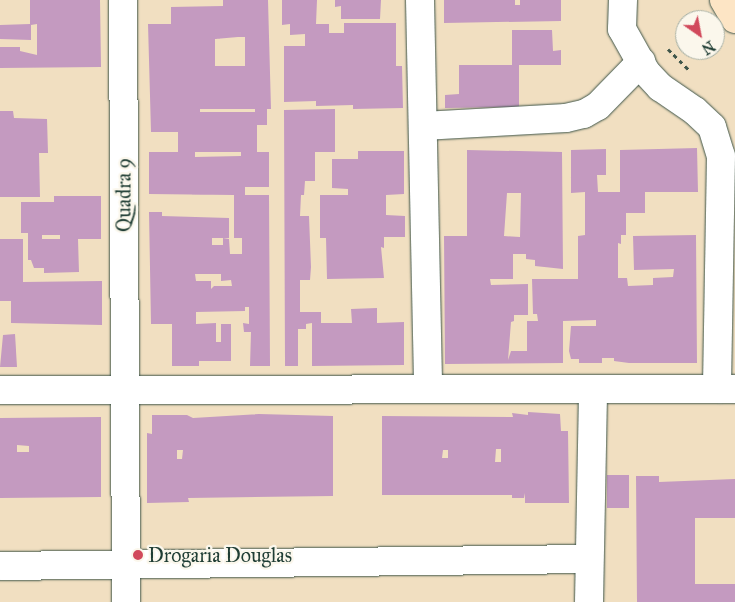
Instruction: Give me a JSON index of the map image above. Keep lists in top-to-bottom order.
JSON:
{
  "streets": {
    "street": ["Quadra 9"]
  },
  "places": ["Drogaria Douglas"],
  "north": "bottom right"
}
